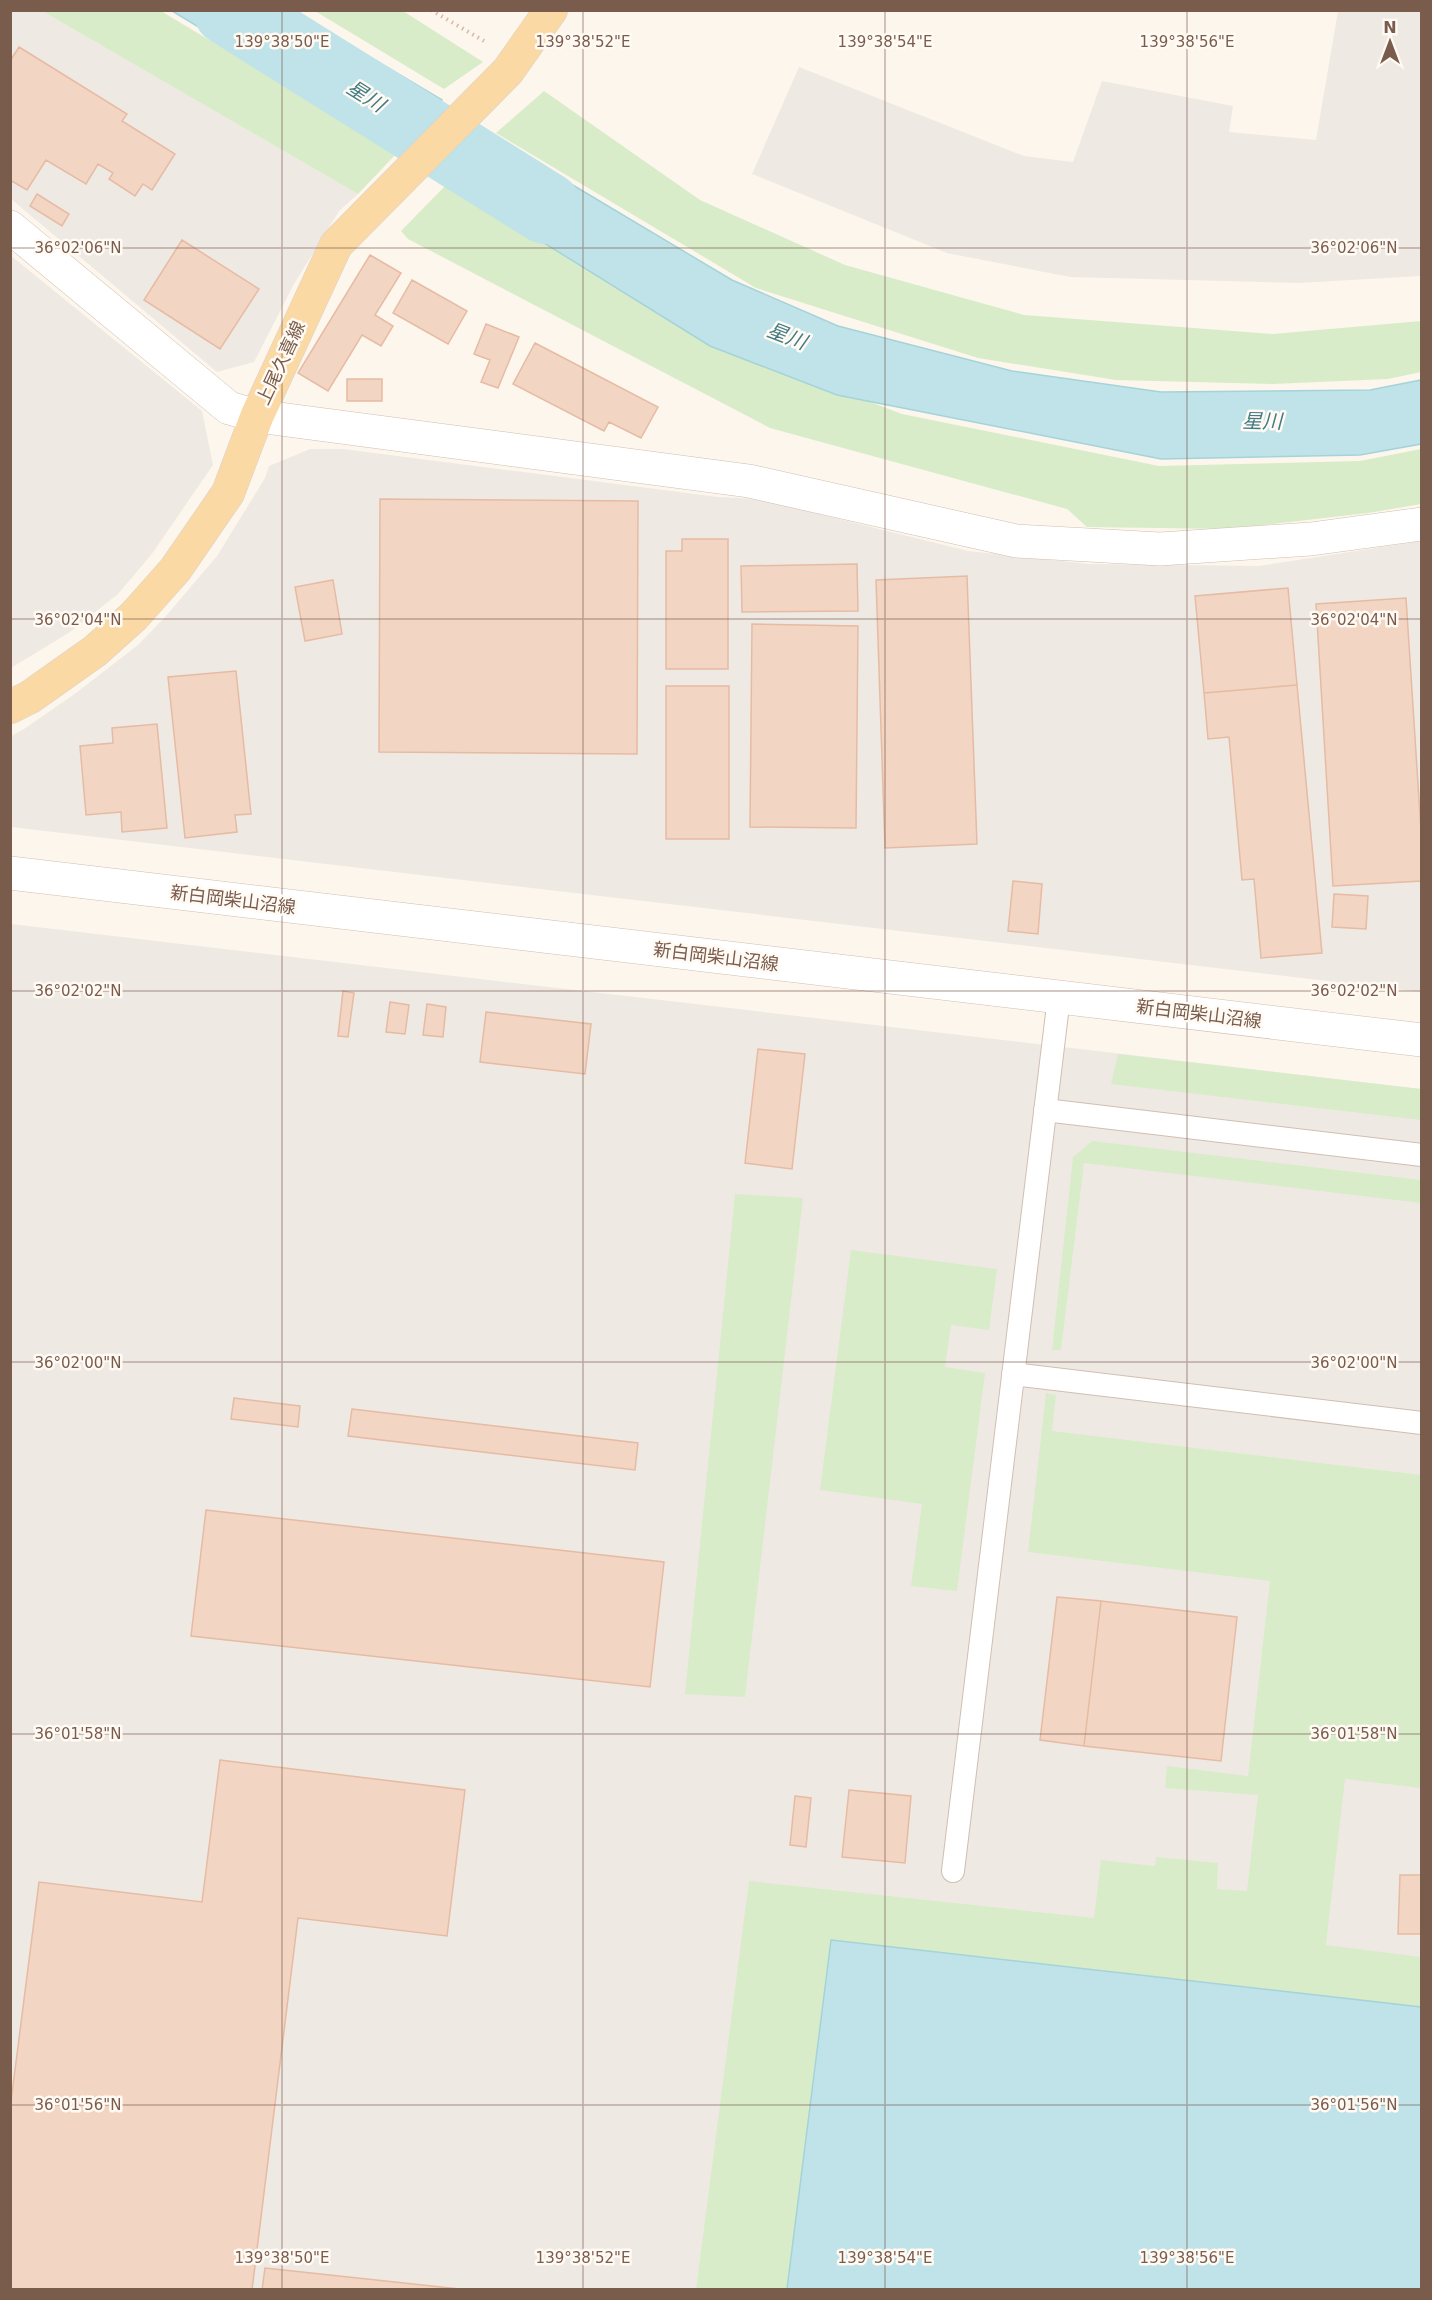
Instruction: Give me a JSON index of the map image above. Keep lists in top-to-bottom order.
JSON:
{
  "streets": {
    "main road": ["上尾久喜線"],
    "street": ["新白岡柴山沼線"]
  },
  "water": ["星川"],
  "north": "top",
  "coordinates": [
    "139°38'50\"E",
    "139°38'52\"E",
    "139°38'54\"E",
    "139°38'56\"E",
    "36°02'06\"N",
    "36°02'04\"N",
    "36°02'02\"N",
    "36°02'00\"N",
    "36°01'58\"N",
    "36°01'56\"N"
  ]
}
